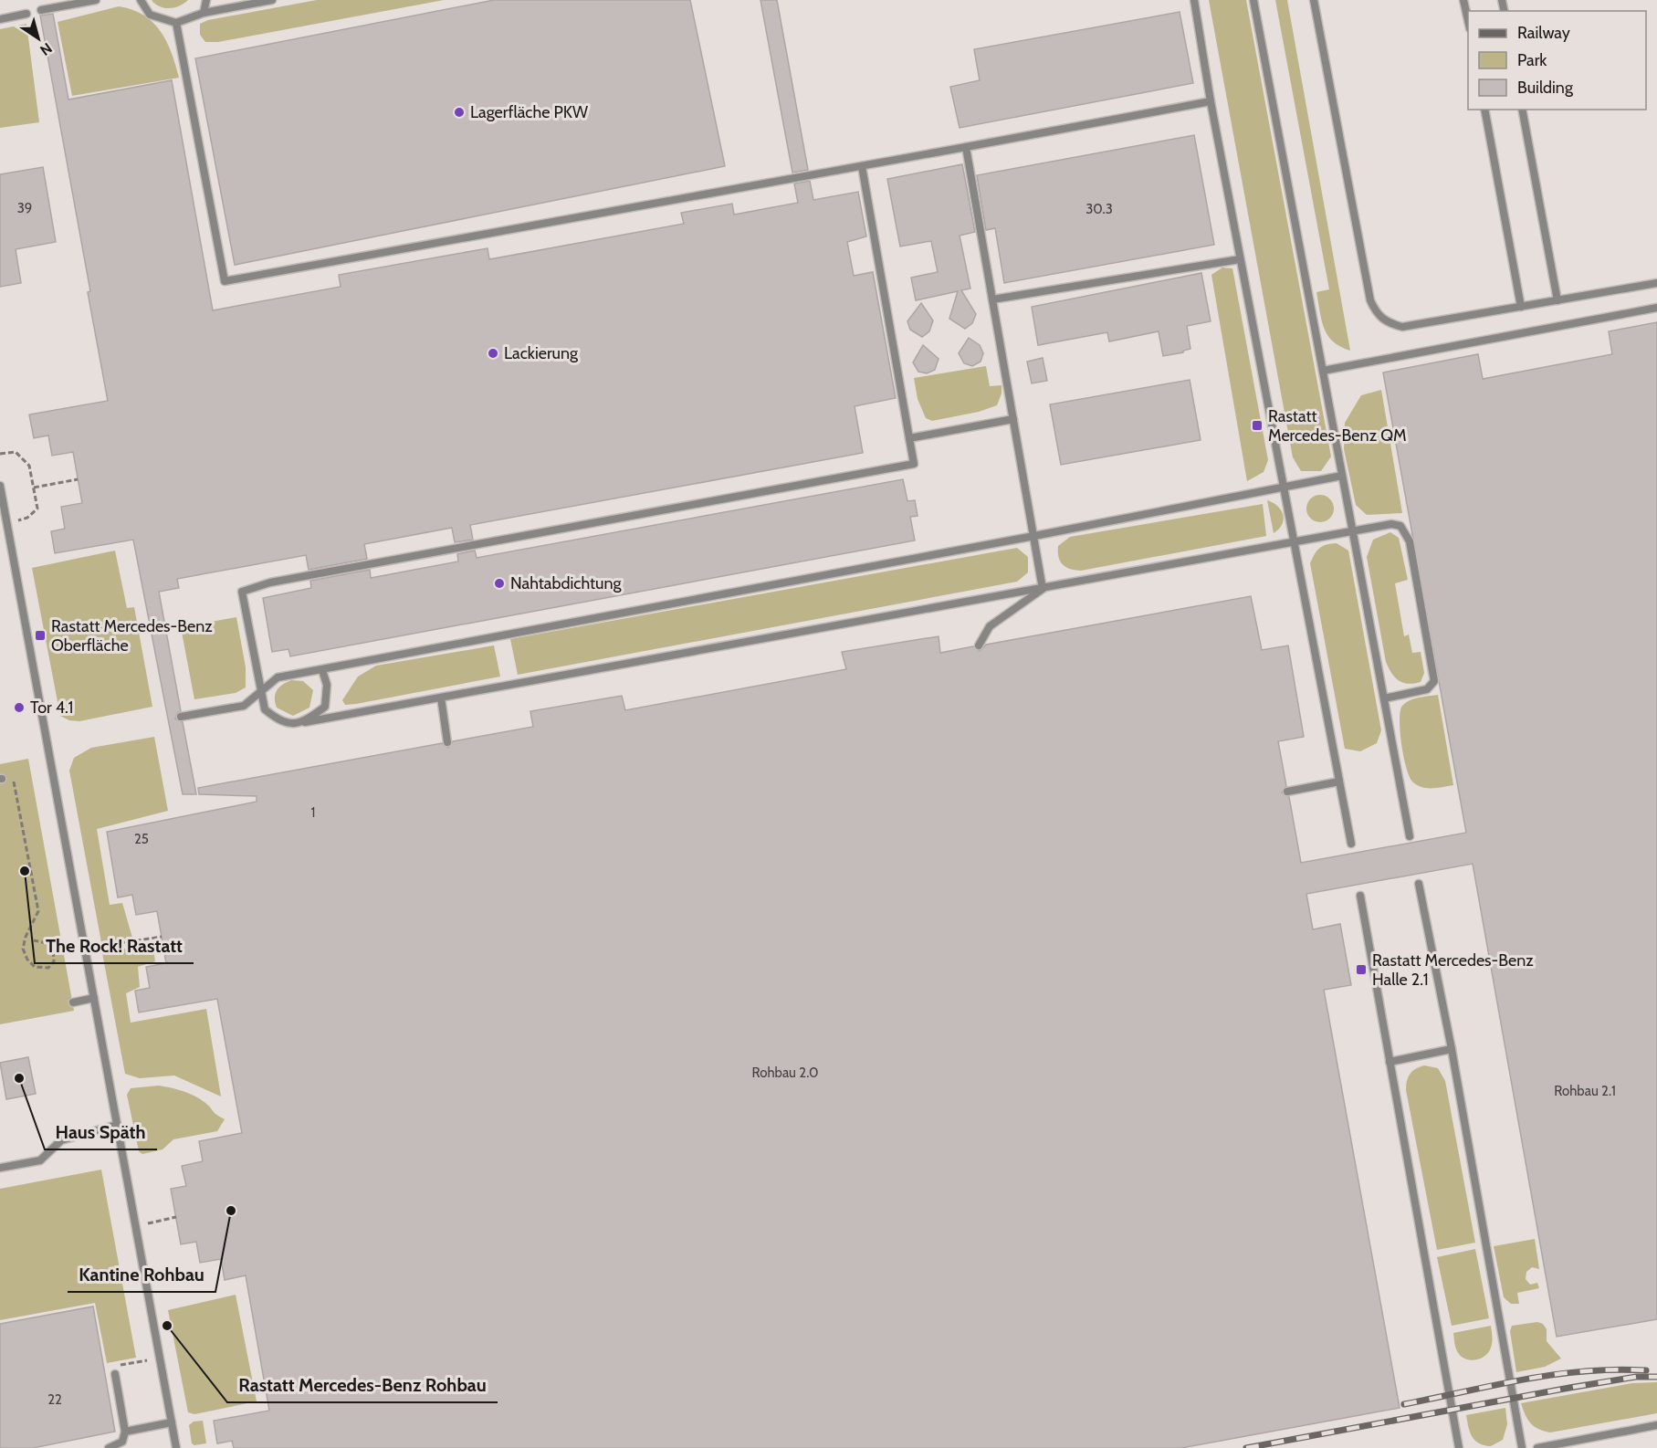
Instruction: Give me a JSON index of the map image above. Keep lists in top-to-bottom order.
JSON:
{
  "places": {
    "other": [
      "Lagerfläche PKW",
      "Lackierung",
      "Nahtabdichtung",
      "Tor 4.1",
      "The Rock! Rastatt",
      "Haus Späth",
      "Kantine Rohbau",
      "Rastatt Mercedes-Benz Rohbau"
    ],
    "transit": ["Rastatt Mercedes-Benz QM", "Rastatt Mercedes-Benz Oberfläche", "Rastatt Mercedes-Benz Halle 2.1"]
  },
  "house_numbers": [
    "39",
    "30.3",
    "1",
    "25",
    "Rohbau 2.0",
    "Rohbau 2.1",
    "22"
  ],
  "legend": ["Railway", "Park", "Building"],
  "north": "bottom right"
}
